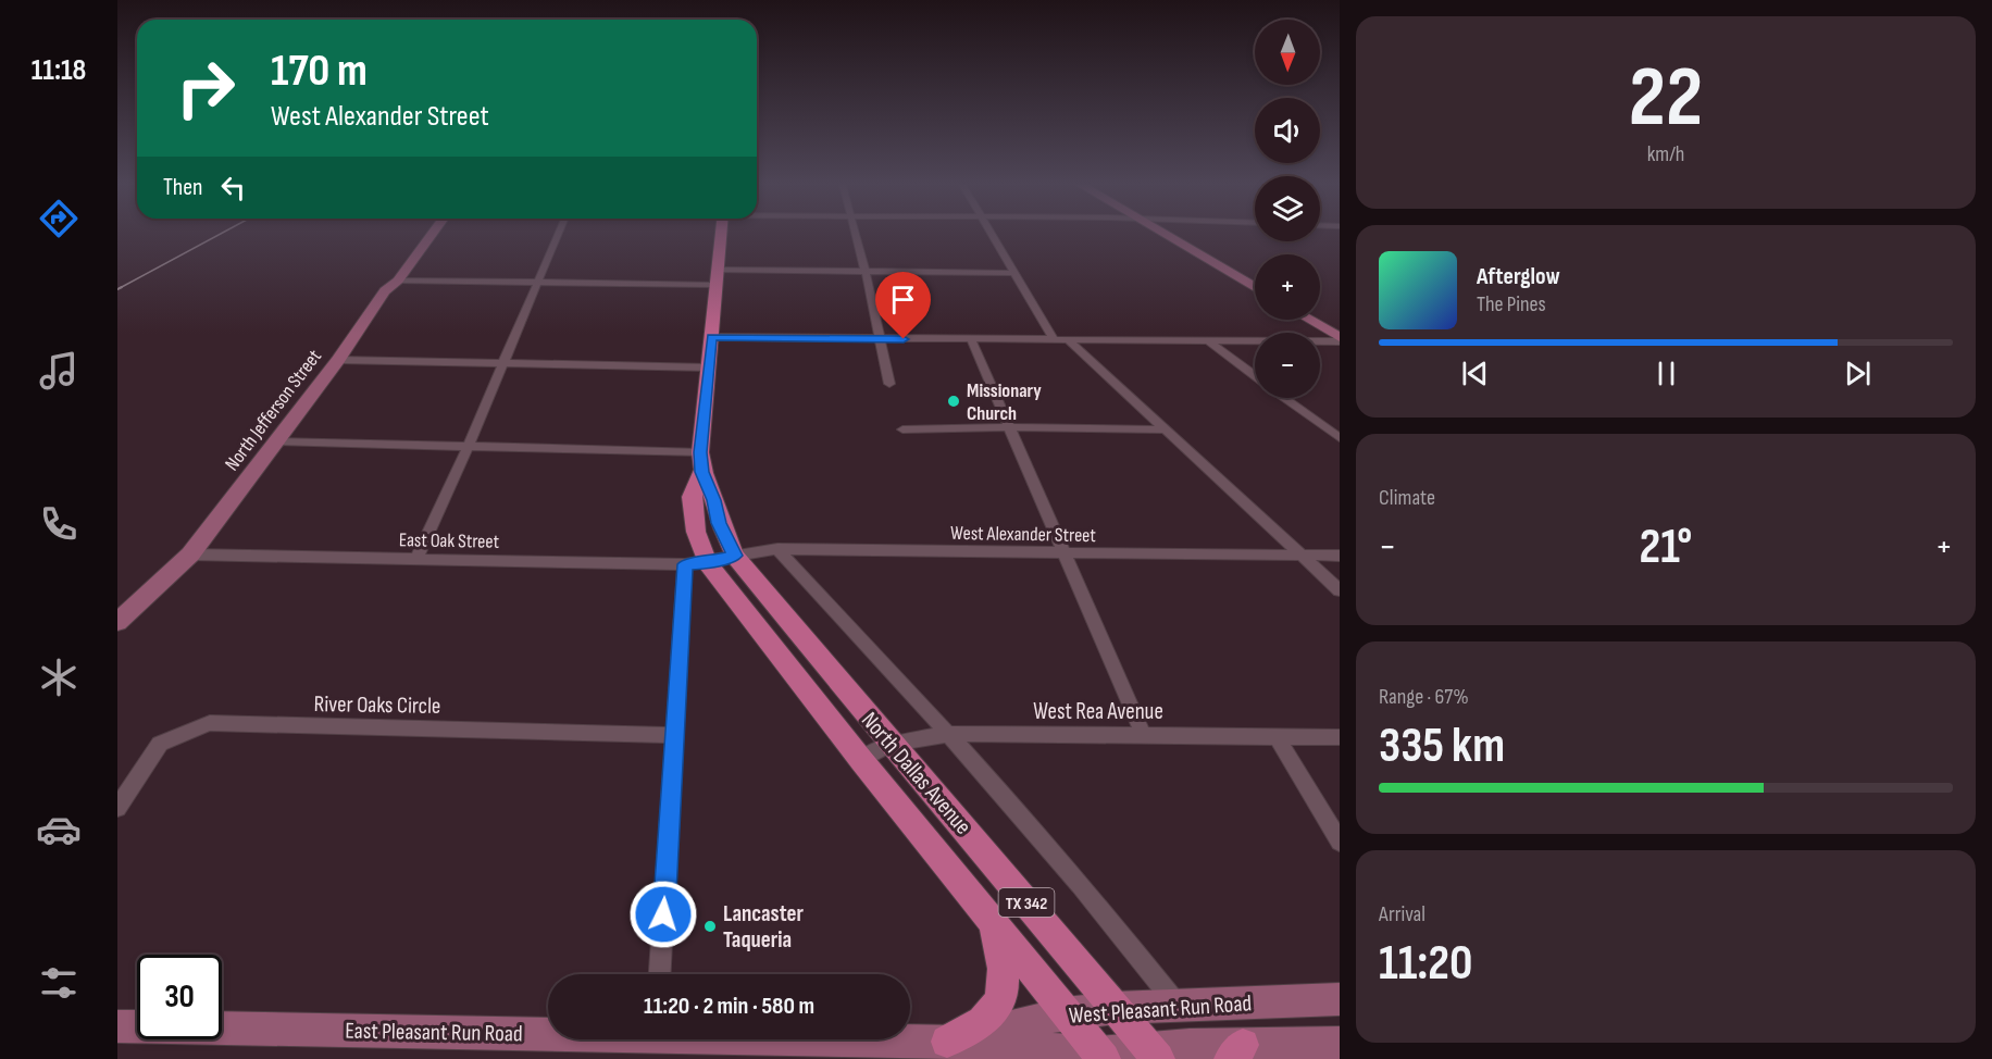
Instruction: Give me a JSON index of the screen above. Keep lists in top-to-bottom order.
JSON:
{
  "streets": {
    "main road": ["North Dallas Avenue", "TX 342"],
    "street": [
      "North Jefferson Street",
      "West Alexander Street",
      "East Oak Street",
      "River Oaks Circle",
      "West Rea Avenue",
      "West Pleasant Run Road",
      "East Pleasant Run Road"
    ]
  },
  "crossings": [
    ["North Jefferson Street", "East Oak Street"],
    ["West Alexander Street", "East Oak Street"],
    ["West Alexander Street", "North Dallas Avenue"],
    ["East Oak Street", "North Dallas Avenue"],
    ["West Rea Avenue", "North Dallas Avenue"],
    ["North Dallas Avenue", "West Pleasant Run Road"],
    ["West Pleasant Run Road", "East Pleasant Run Road"]
  ],
  "places": ["Missionary Church", "Lancaster Taqueria"],
  "north": "bottom",
  "page": {
    "tabs": "11:18",
    "tile": [
      ["22", "km/h"],
      "Climate",
      ["Range · 67%", "335 km"],
      ["Arrival", "11:20"]
    ],
    "map_buttons": ["+", "−"],
    "turn": ["170 m", "West Alexander Street"],
    "then": "Then",
    "song": ["Afterglow", "The Pines"],
    "heat": ["−", "21°", "+"],
    "limit": "30",
    "trip": "11:20 · 2 min · 580 m"
  }
}
